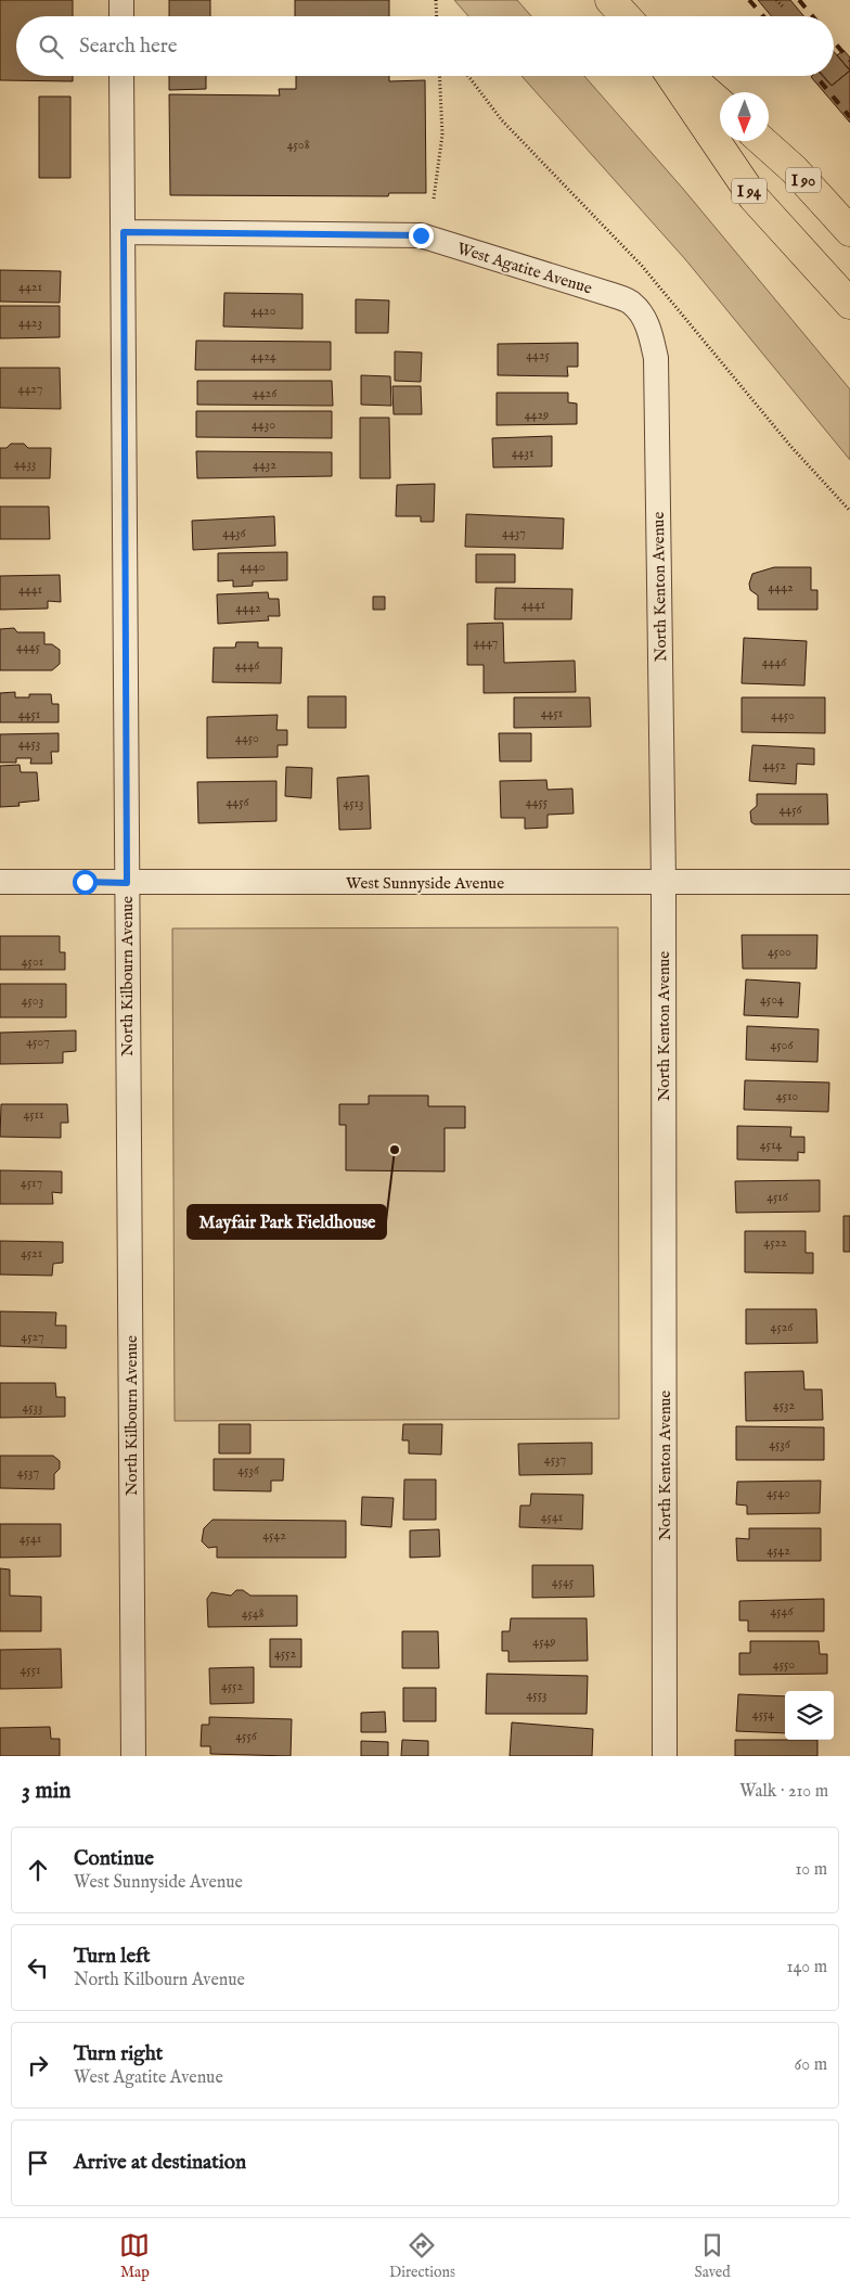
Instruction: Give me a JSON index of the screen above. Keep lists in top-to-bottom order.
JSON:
{
  "streets": {
    "highway": ["I 90", "I 94"],
    "street": [
      "West Agatite Avenue",
      "North Kenton Avenue",
      "West Sunnyside Avenue",
      "North Kilbourn Avenue"
    ]
  },
  "crossings": [
    ["West Agatite Avenue", "North Kenton Avenue"],
    ["West Agatite Avenue", "North Kilbourn Avenue"],
    ["North Kenton Avenue", "West Sunnyside Avenue"],
    ["West Sunnyside Avenue", "North Kilbourn Avenue"]
  ],
  "places": ["Mayfair Park Fieldhouse"],
  "house_numbers": [
    "4508",
    "4421",
    "4420",
    "4423",
    "4425",
    "4424",
    "4427",
    "4426",
    "4429",
    "4430",
    "4431",
    "4433",
    "4432",
    "4436",
    "4437",
    "4440",
    "4442",
    "4441",
    "4441",
    "4442",
    "4447",
    "4445",
    "4446",
    "4446",
    "4451",
    "4451",
    "4450",
    "4450",
    "4453",
    "4452",
    "4456",
    "4455",
    "4513",
    "4456",
    "4500",
    "4501",
    "4504",
    "4503",
    "4507",
    "4506",
    "4510",
    "4511",
    "4514",
    "4517",
    "4516",
    "4522",
    "4521",
    "4526",
    "4527",
    "4532",
    "4533",
    "4536",
    "4537",
    "4536",
    "4537",
    "4540",
    "4541",
    "4542",
    "4541",
    "4542",
    "4545",
    "4546",
    "4548",
    "4549",
    "4552",
    "4550",
    "4551",
    "4552",
    "4553",
    "4554",
    "4556"
  ],
  "north": "bottom",
  "page": {
    "search": "Search here",
    "heading": ["3 min", "Walk · 210 m"],
    "list": [
      ["Continue", "West Sunnyside Avenue", "10 m"],
      ["Turn left", "North Kilbourn Avenue", "140 m"],
      ["Turn right", "West Agatite Avenue", "60 m"],
      "Arrive at destination"
    ],
    "nav": ["Map", "Directions", "Saved"]
  }
}
